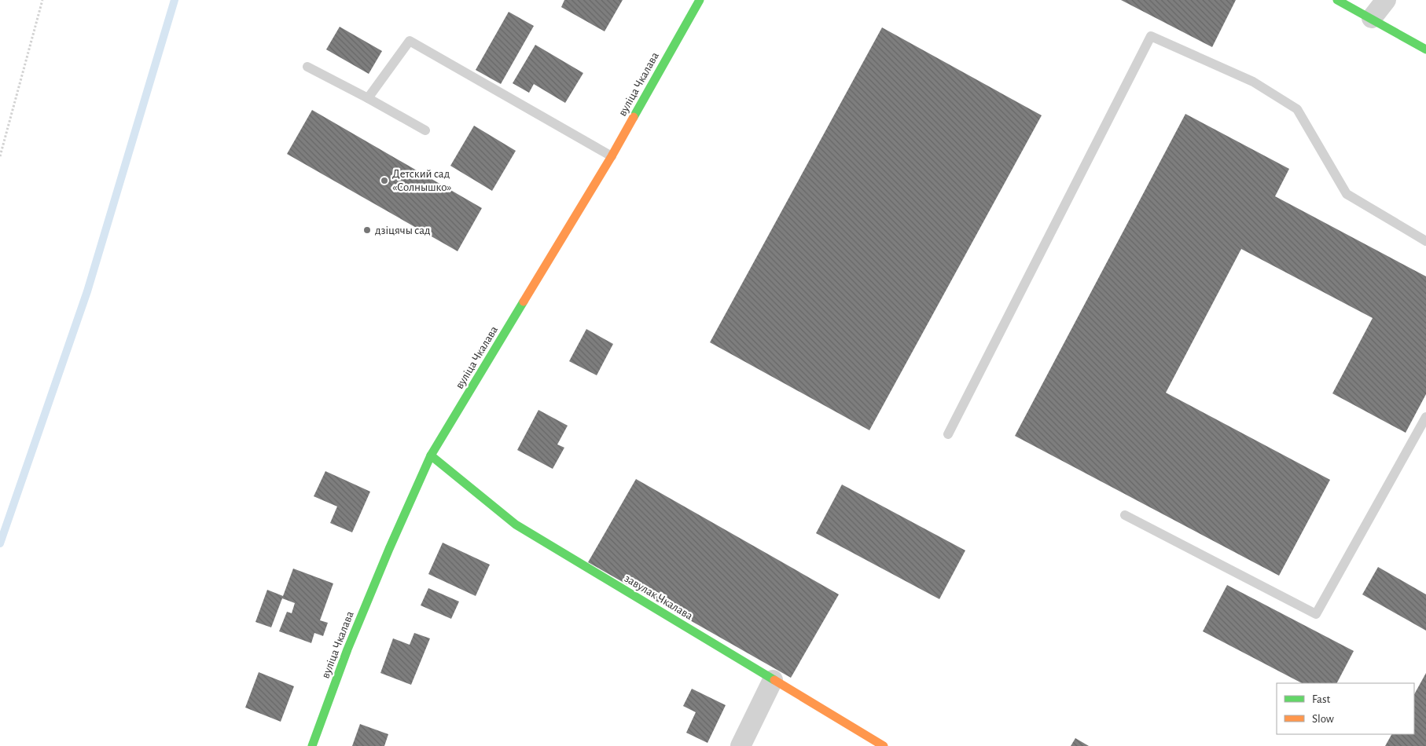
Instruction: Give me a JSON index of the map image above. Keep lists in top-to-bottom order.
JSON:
{
  "streets": {
    "street": ["вуліца Чкалава", "завулак Чкалава"]
  },
  "crossings": [
    ["вуліца Чкалава", "завулак Чкалава"]
  ],
  "places": ["Детский сад «Солнышко»", "дзіцячы сад"],
  "legend": ["Fast", "Slow"]
}
